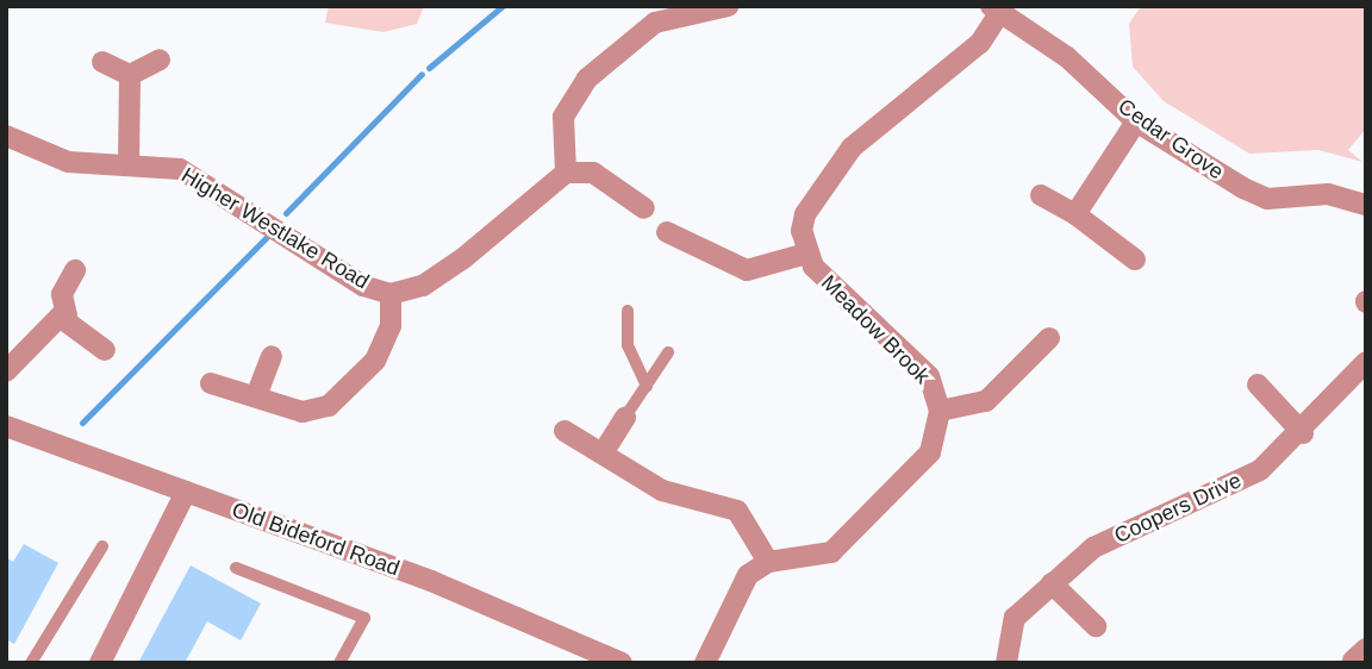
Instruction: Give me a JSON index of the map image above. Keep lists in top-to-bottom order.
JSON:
{
  "streets": {
    "street": [
      "Cedar Grove",
      "Higher Westlake Road",
      "Meadow Brook",
      "Coopers Drive",
      "Old Bideford Road"
    ]
  },
  "crossings": [
    ["Cedar Grove", "Meadow Brook"]
  ]
}
